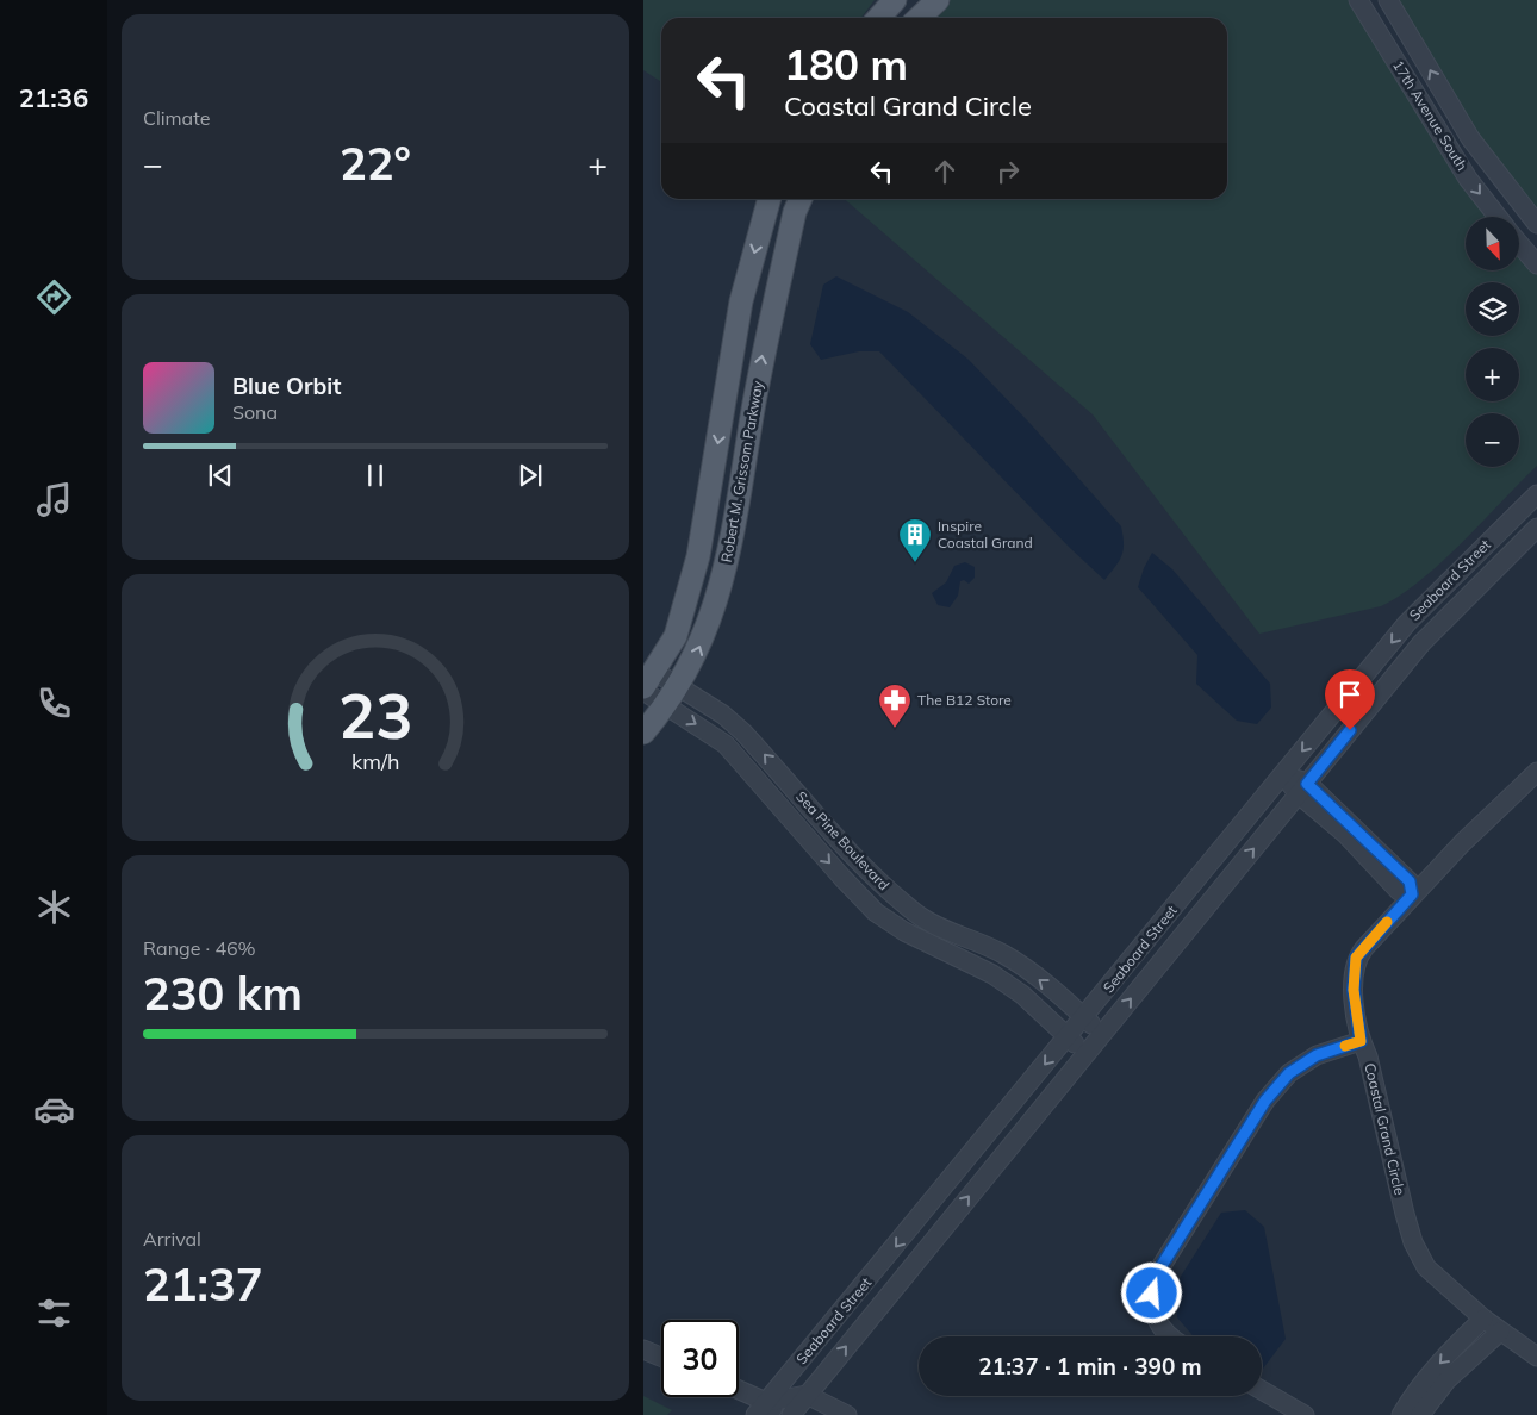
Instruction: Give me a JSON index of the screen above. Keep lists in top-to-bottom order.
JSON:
{
  "streets": {
    "main road": ["Robert M. Grissom Parkway"],
    "street": [
      "17th Avenue South",
      "Seaboard Street",
      "Sea Pine Boulevard",
      "Coastal Grand Circle"
    ]
  },
  "crossings": [
    ["Robert M. Grissom Parkway", "Sea Pine Boulevard"],
    ["Seaboard Street", "Sea Pine Boulevard"]
  ],
  "places": {
    "building": ["Inspire Coastal Grand"],
    "pharmacy": ["The B12 Store"]
  },
  "north": "bottom right",
  "page": {
    "tabs": "21:36",
    "tile": [
      "Climate",
      ["Range · 46%", "230 km"],
      ["Arrival", "21:37"]
    ],
    "turn": ["180 m", "Coastal Grand Circle"],
    "heat": ["−", "22°", "+"],
    "map_buttons": ["+", "−"],
    "song": ["Blue Orbit", "Sona"],
    "limit": "30",
    "trip": "21:37 · 1 min · 390 m",
    "gauge": ["23", "km/h"]
  }
}
